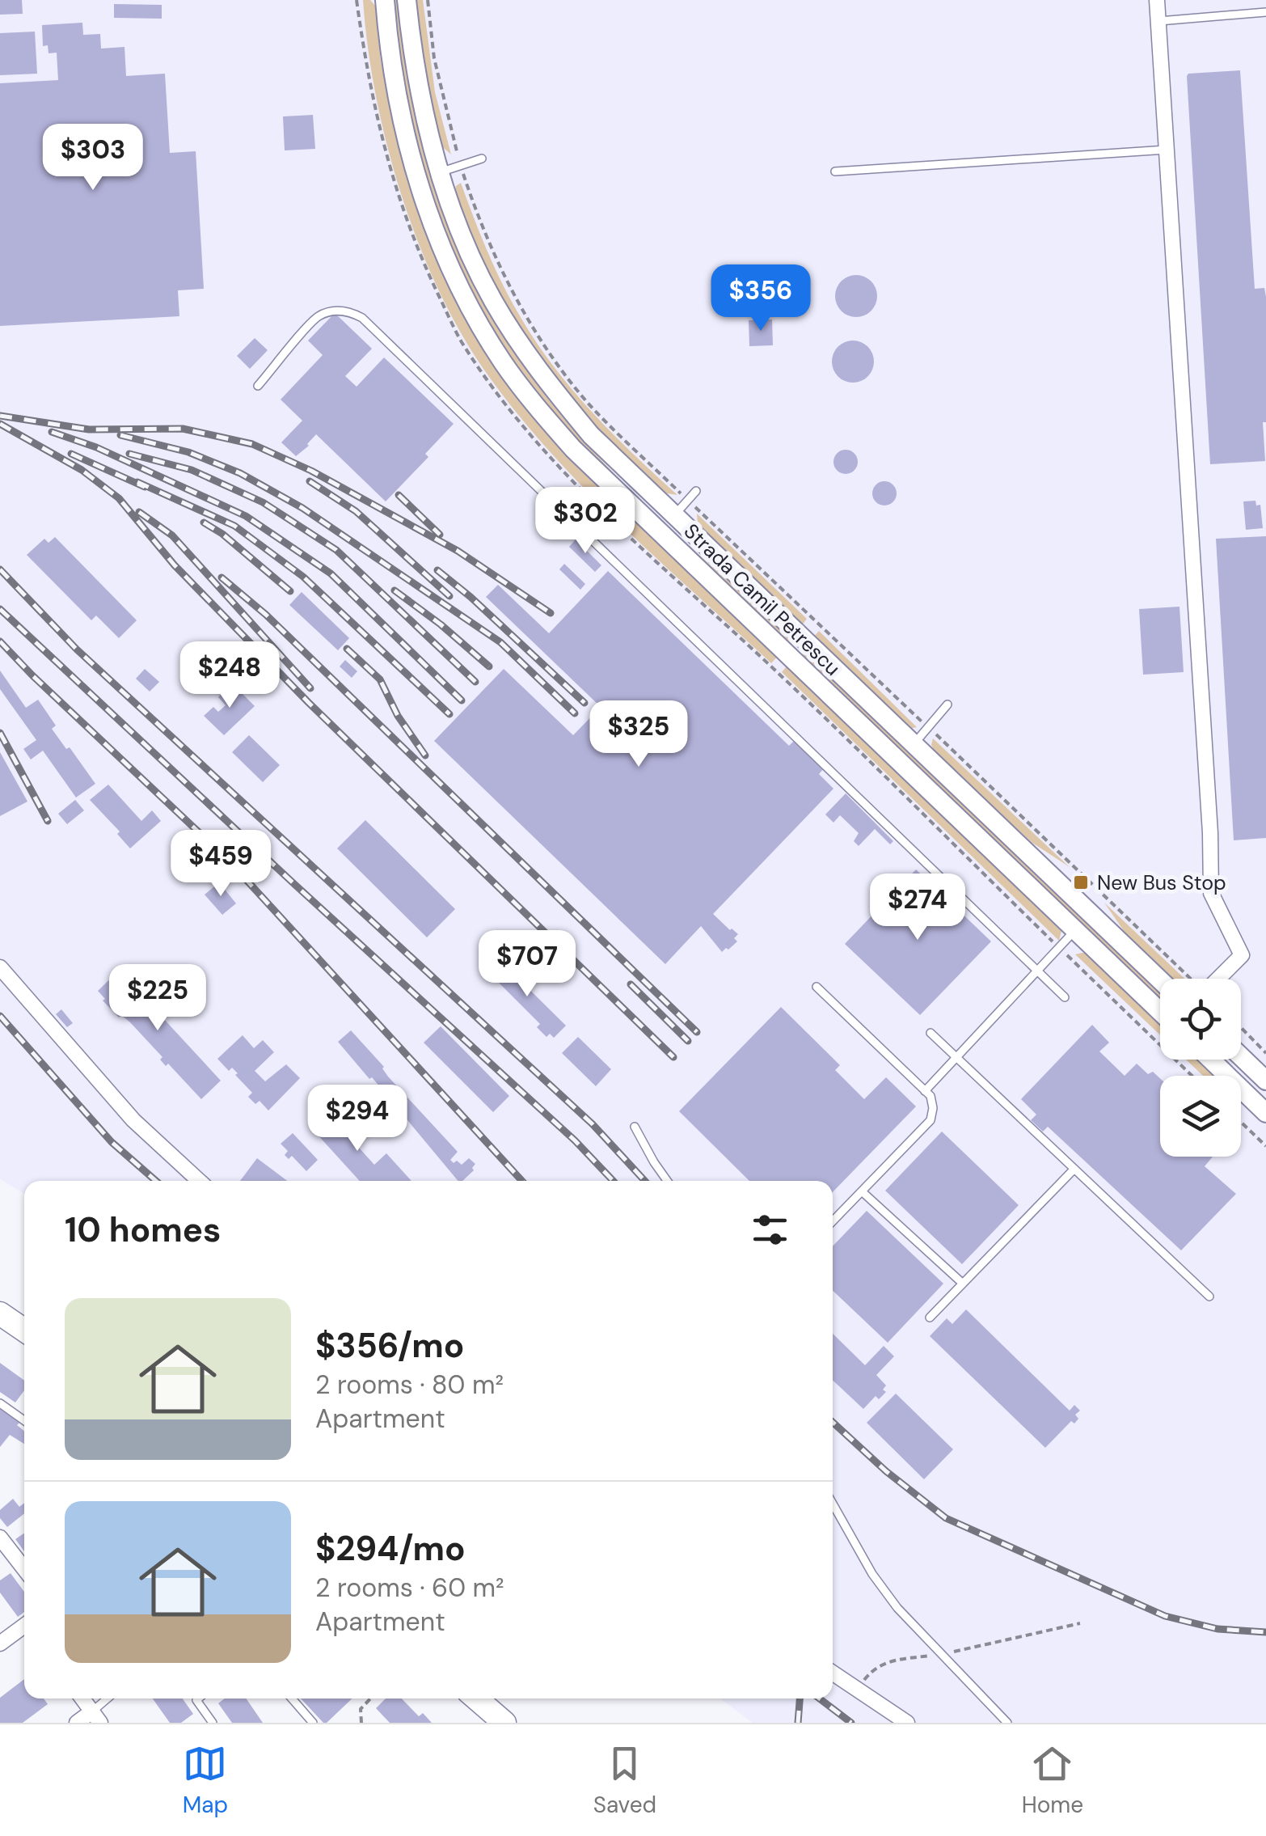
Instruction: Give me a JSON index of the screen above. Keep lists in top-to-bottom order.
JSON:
{
  "streets": {
    "street": ["Strada Camil Petrescu"]
  },
  "places": {
    "transit": ["New Bus Stop"]
  },
  "page": {
    "price": [
      "$303",
      "$356",
      "$302",
      "$248",
      "$325",
      "$459",
      "$274",
      "$707",
      "$225",
      "$294"
    ],
    "heading": "10 homes",
    "list": [
      {
        "name": "$356/mo",
        "note": "2 rooms · 80 m² · Apartment"
      },
      {
        "name": "$294/mo",
        "note": "2 rooms · 60 m² · Apartment"
      }
    ],
    "tabs": ["Map", "Saved", "Home"]
  }
}
